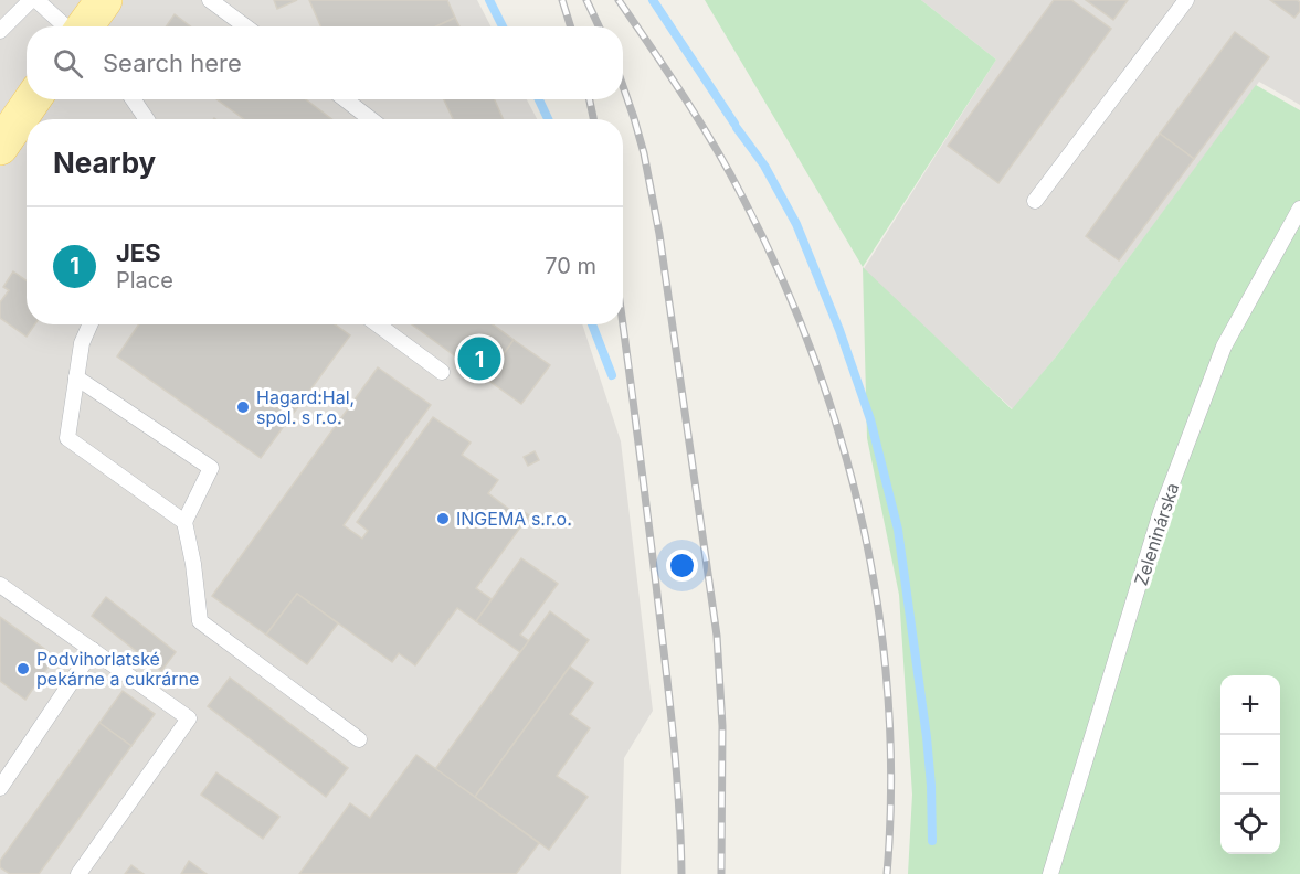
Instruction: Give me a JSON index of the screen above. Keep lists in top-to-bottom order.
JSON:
{
  "streets": {
    "lane": ["Zeleninárska"]
  },
  "places": ["Hagard:Hal, spol. s r.o.", "INGEMA s.r.o.", "Podvihorlatské pekárne a cukrárne"],
  "page": {
    "search": "Search here",
    "heading": "Nearby",
    "list": [
      {
        "mark": "1",
        "name": "JES",
        "note": "Place",
        "value": "70 m"
      }
    ],
    "pins": "1",
    "map_buttons": ["+", "−"]
  }
}
